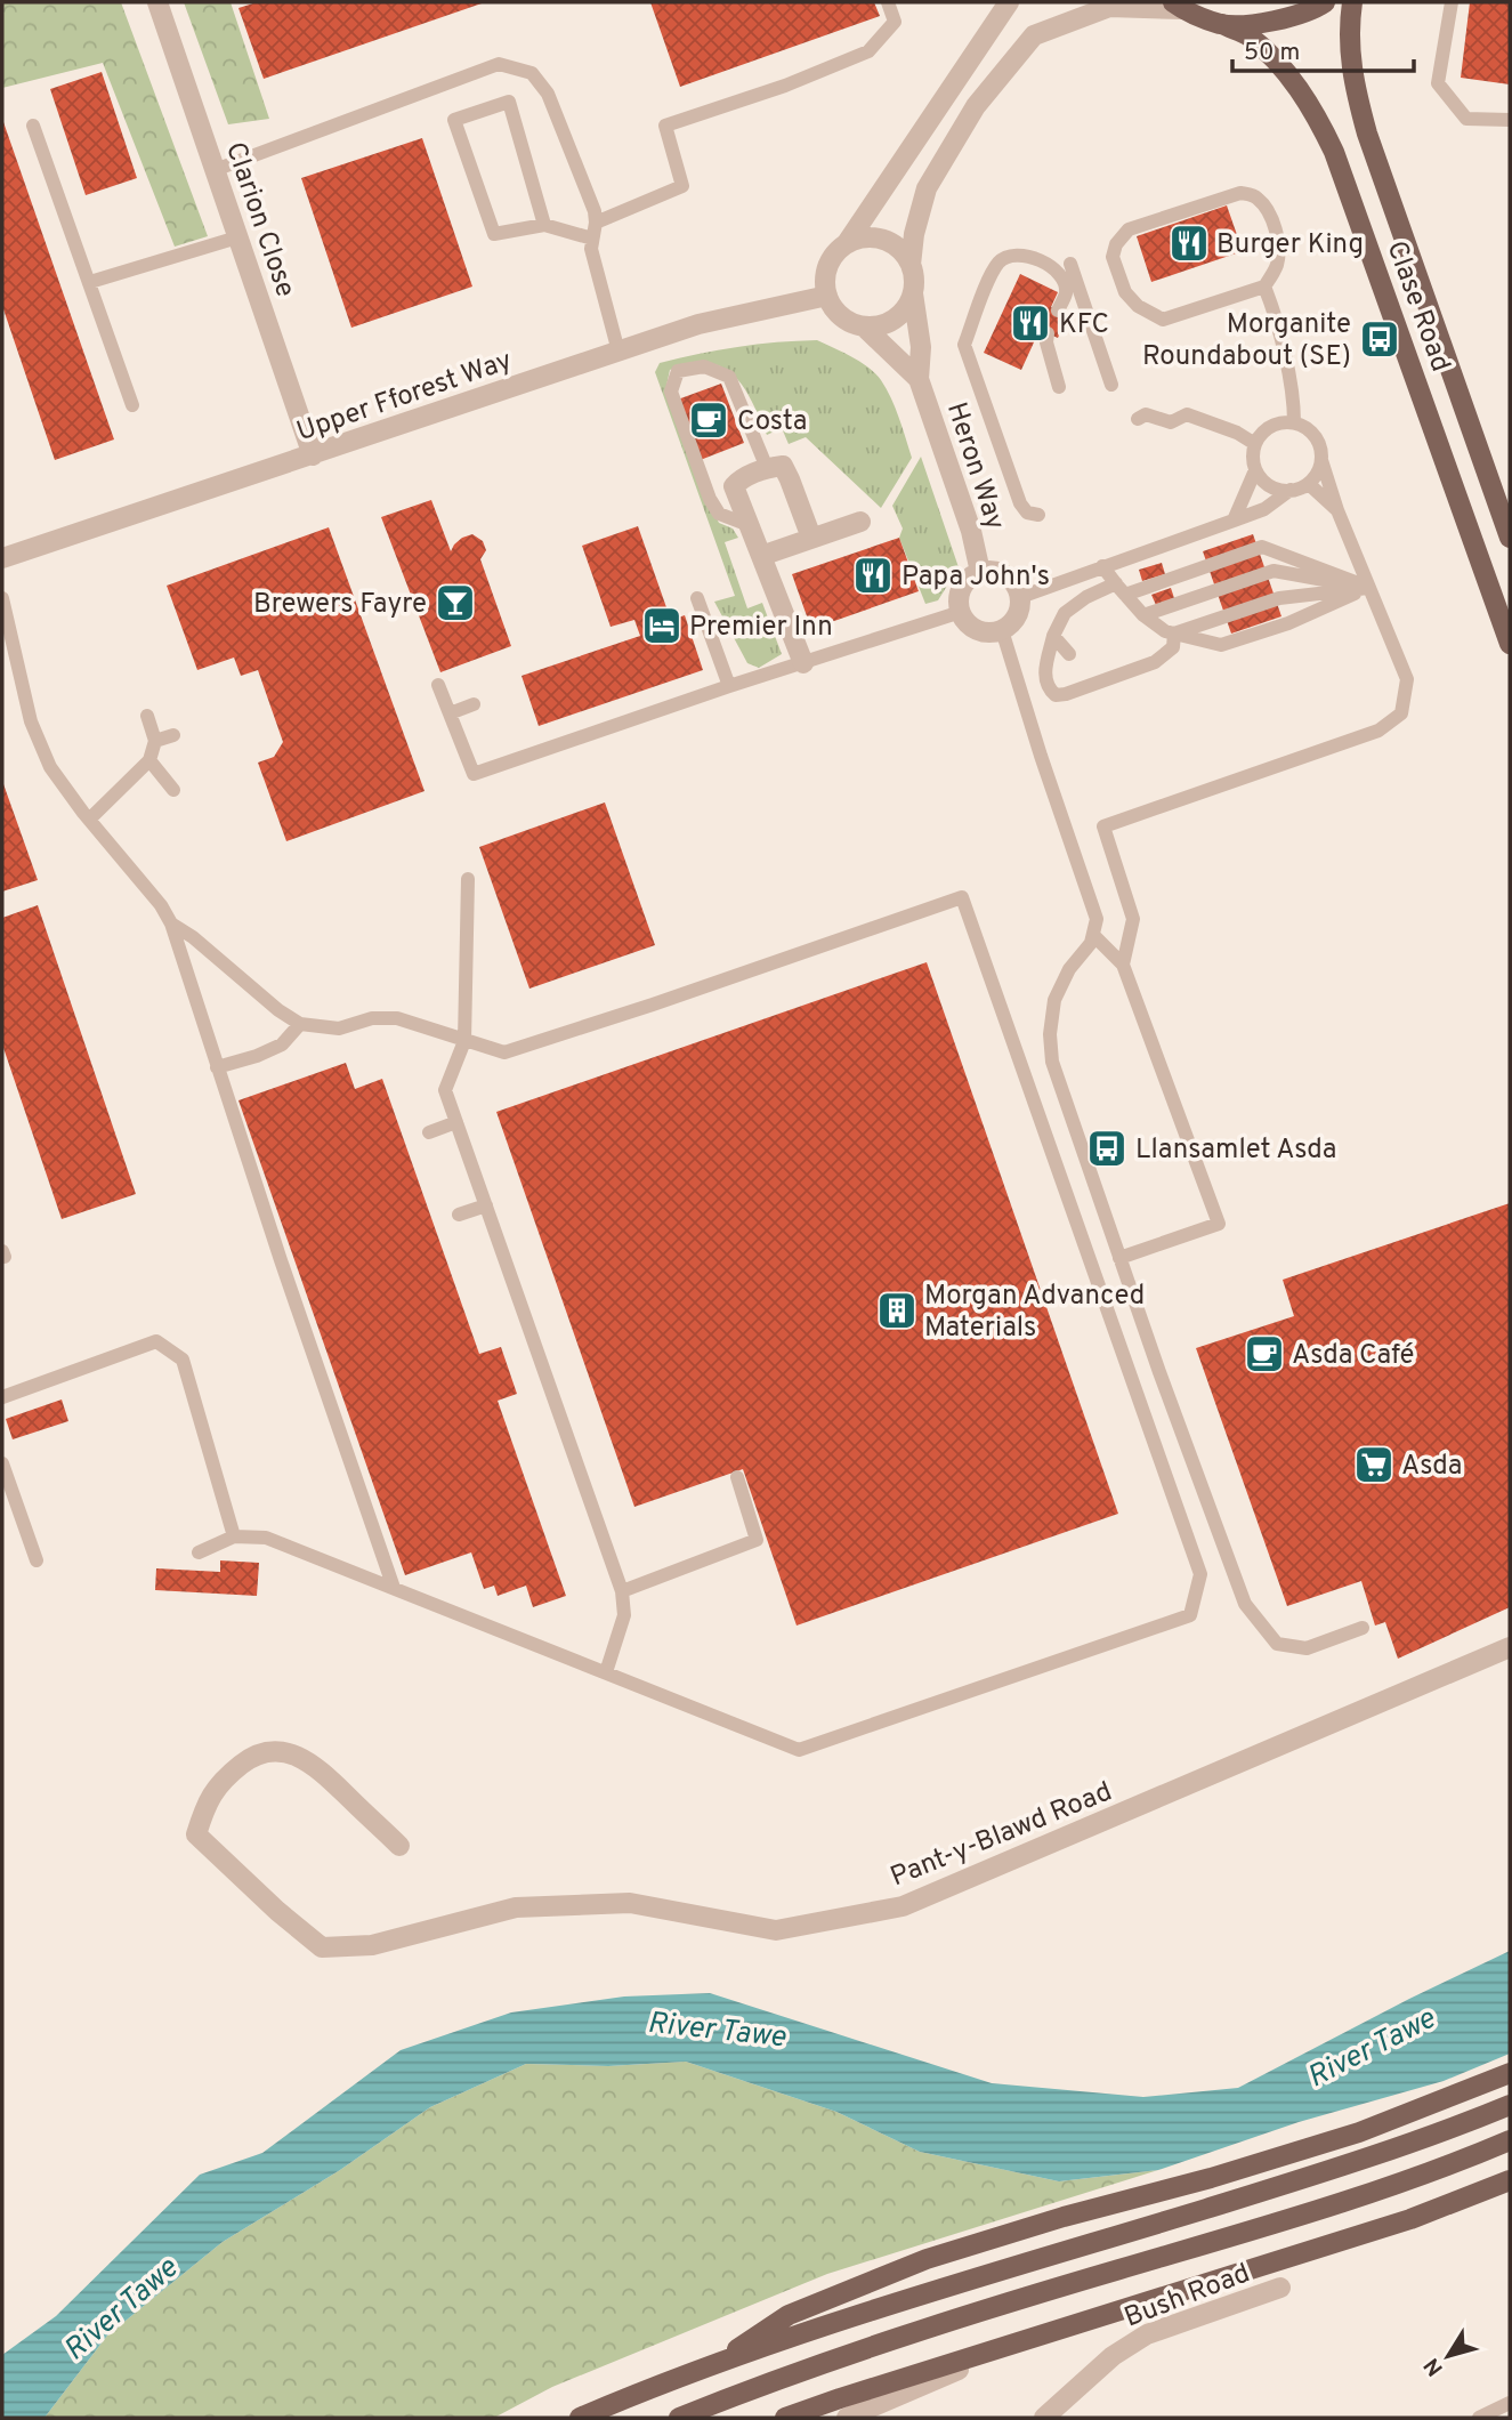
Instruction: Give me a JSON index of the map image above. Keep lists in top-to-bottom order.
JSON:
{
  "streets": {
    "main road": ["Clase Road"],
    "street": [
      "Clarion Close",
      "Upper Fforest Way",
      "Heron Way",
      "Pant-y-Blawd Road",
      "Bush Road"
    ]
  },
  "crossings": [
    ["Clarion Close", "Upper Fforest Way"],
    ["Upper Fforest Way", "Heron Way"]
  ],
  "water": ["River Tawe"],
  "places": {
    "restaurant": ["Burger King", "KFC", "Papa John's"],
    "bus stop": ["Morganite Roundabout (SE)", "Llansamlet Asda"],
    "cafe": ["Costa", "Asda Café"],
    "bar": ["Brewers Fayre"],
    "hotel": ["Premier Inn"],
    "building": ["Morgan Advanced Materials"],
    "supermarket": ["Asda"]
  },
  "scale_bar": "50 m",
  "north": "bottom left"
}
